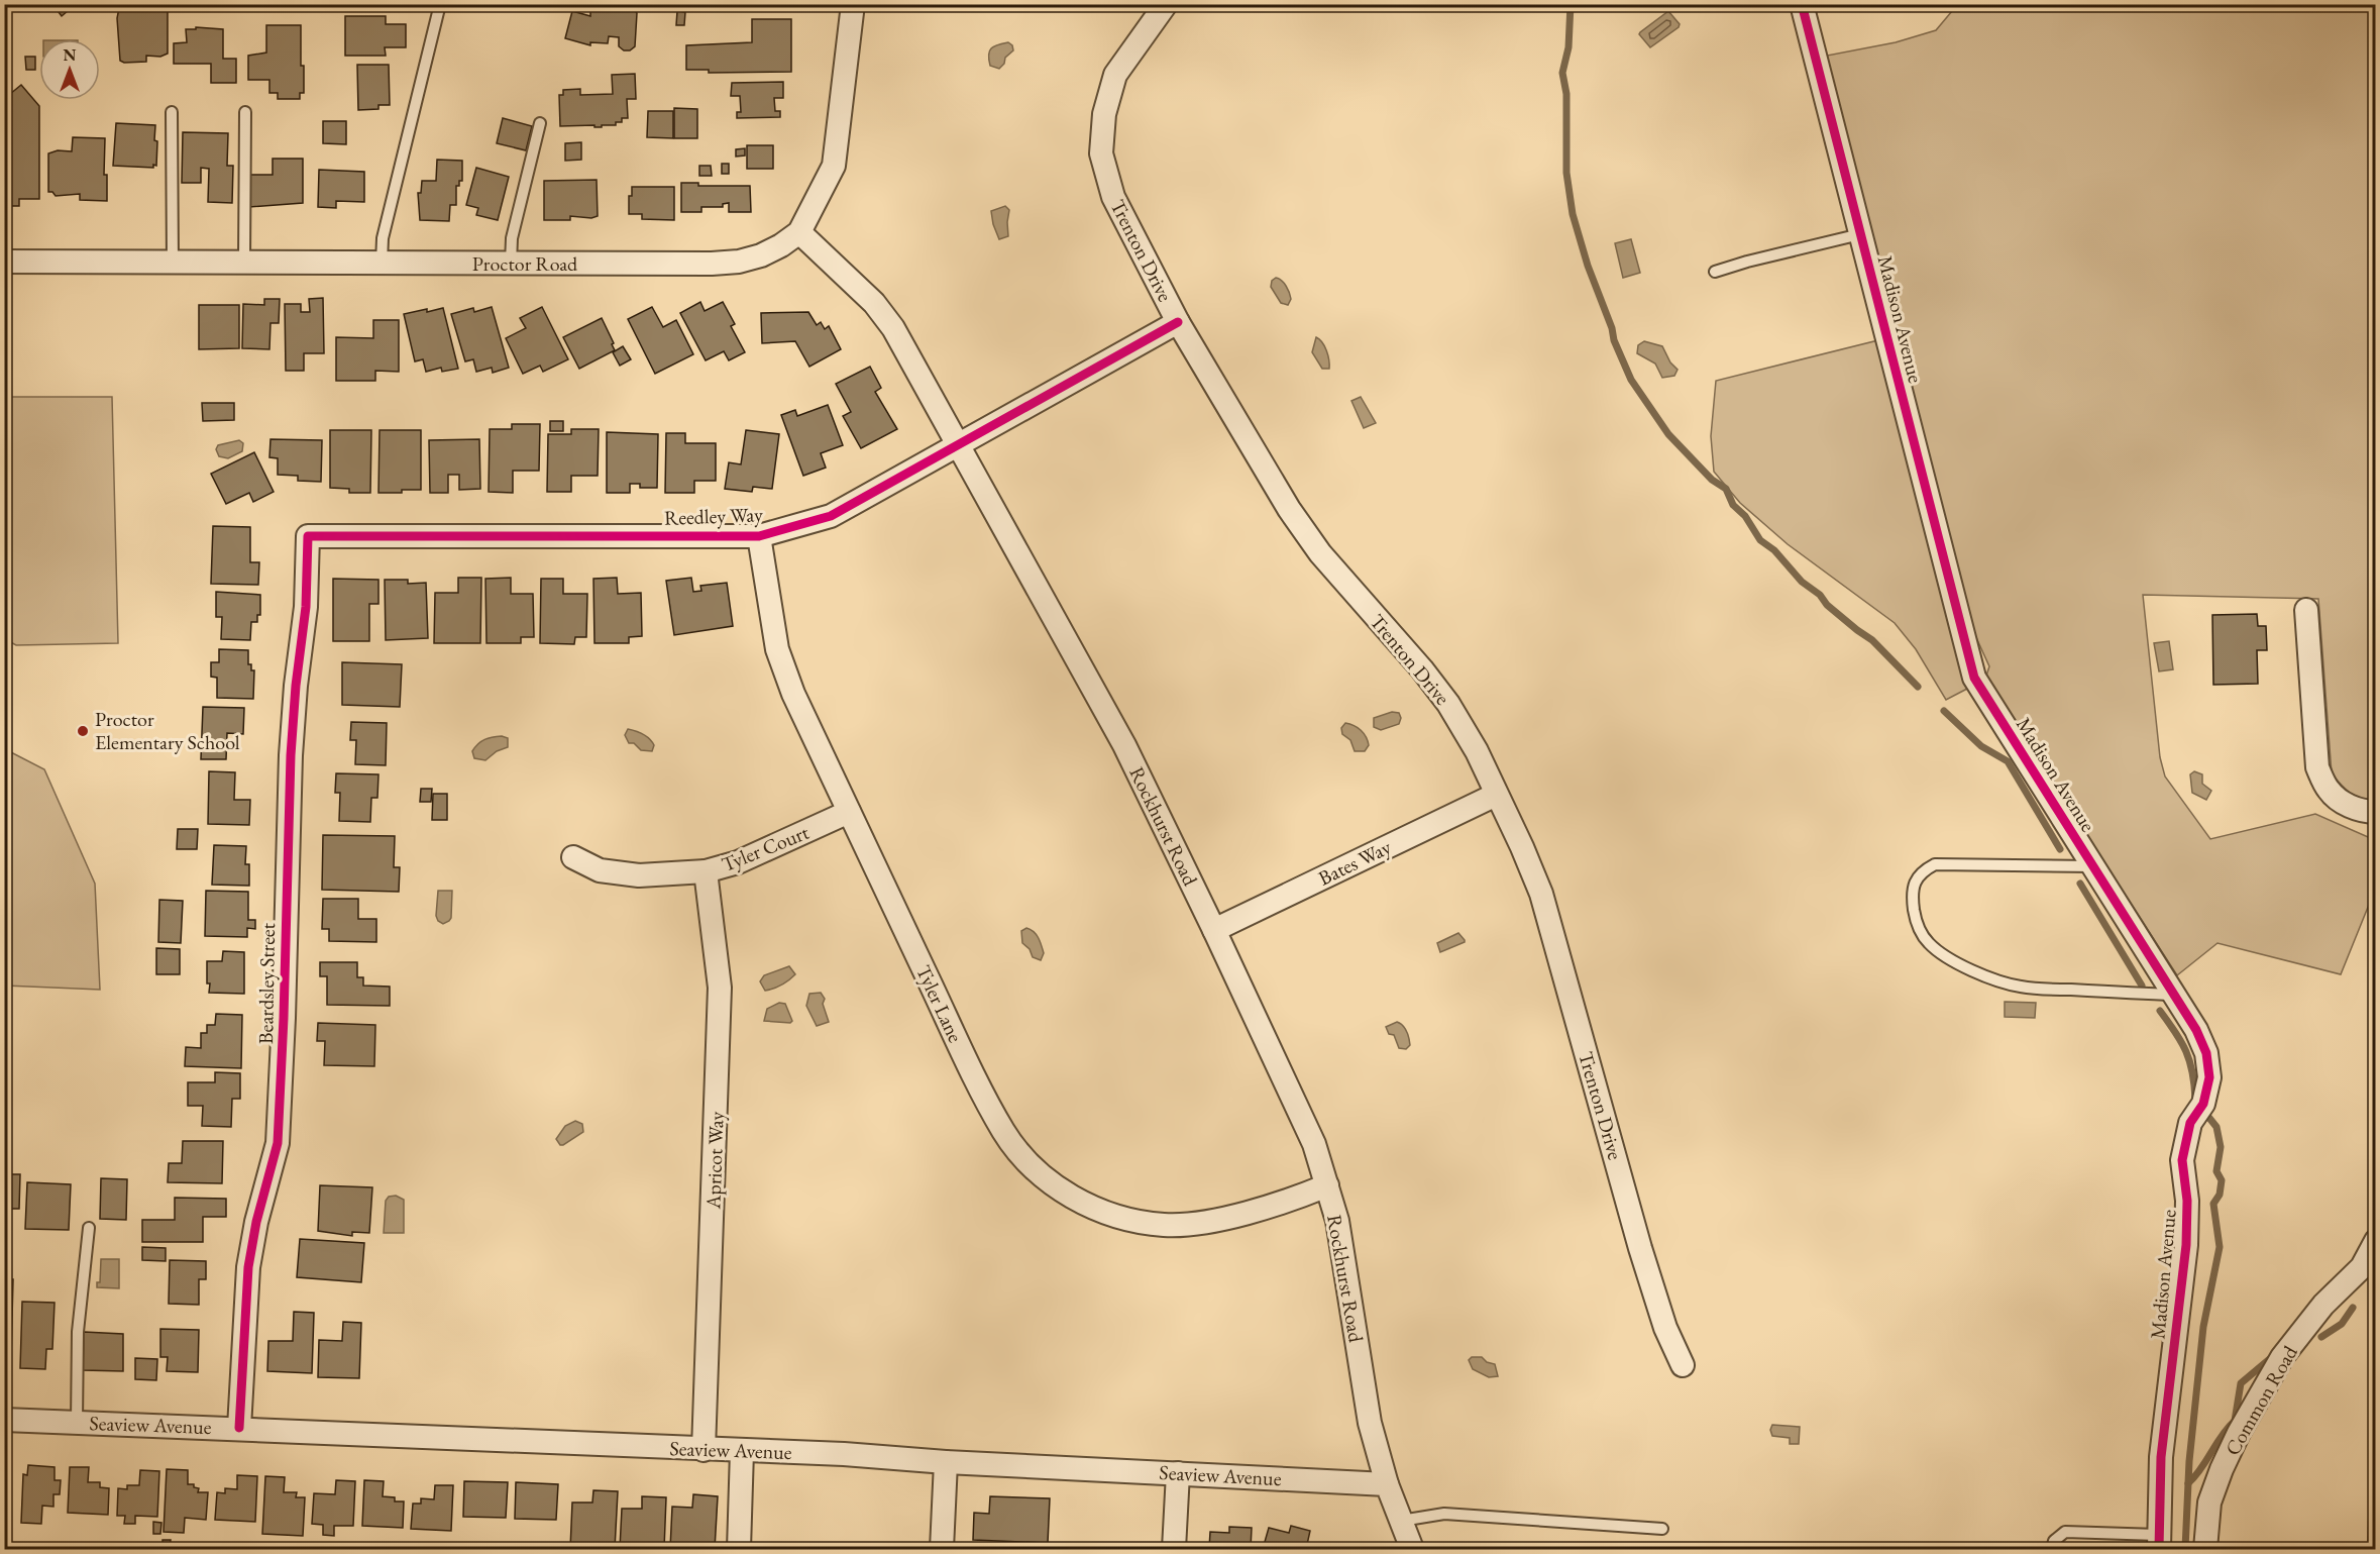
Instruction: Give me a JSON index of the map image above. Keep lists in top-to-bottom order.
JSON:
{
  "streets": {
    "street": [
      "Trenton Drive",
      "Proctor Road",
      "Madison Avenue",
      "Reedley Way",
      "Rockhurst Road",
      "Tyler Court",
      "Bates Way",
      "Beardsley Street",
      "Tyler Lane",
      "Apricot Way",
      "Common Road",
      "Seaview Avenue"
    ]
  },
  "crossings": [
    ["Trenton Drive", "Reedley Way"],
    ["Trenton Drive", "Bates Way"],
    ["Proctor Road", "Rockhurst Road"],
    ["Reedley Way", "Rockhurst Road"],
    ["Reedley Way", "Beardsley Street"],
    ["Reedley Way", "Tyler Lane"],
    ["Rockhurst Road", "Bates Way"],
    ["Rockhurst Road", "Tyler Lane"],
    ["Rockhurst Road", "Seaview Avenue"],
    ["Tyler Court", "Tyler Lane"],
    ["Tyler Court", "Apricot Way"],
    ["Beardsley Street", "Seaview Avenue"],
    ["Apricot Way", "Seaview Avenue"]
  ],
  "places": ["Proctor Elementary School"],
  "north": "top"
}
